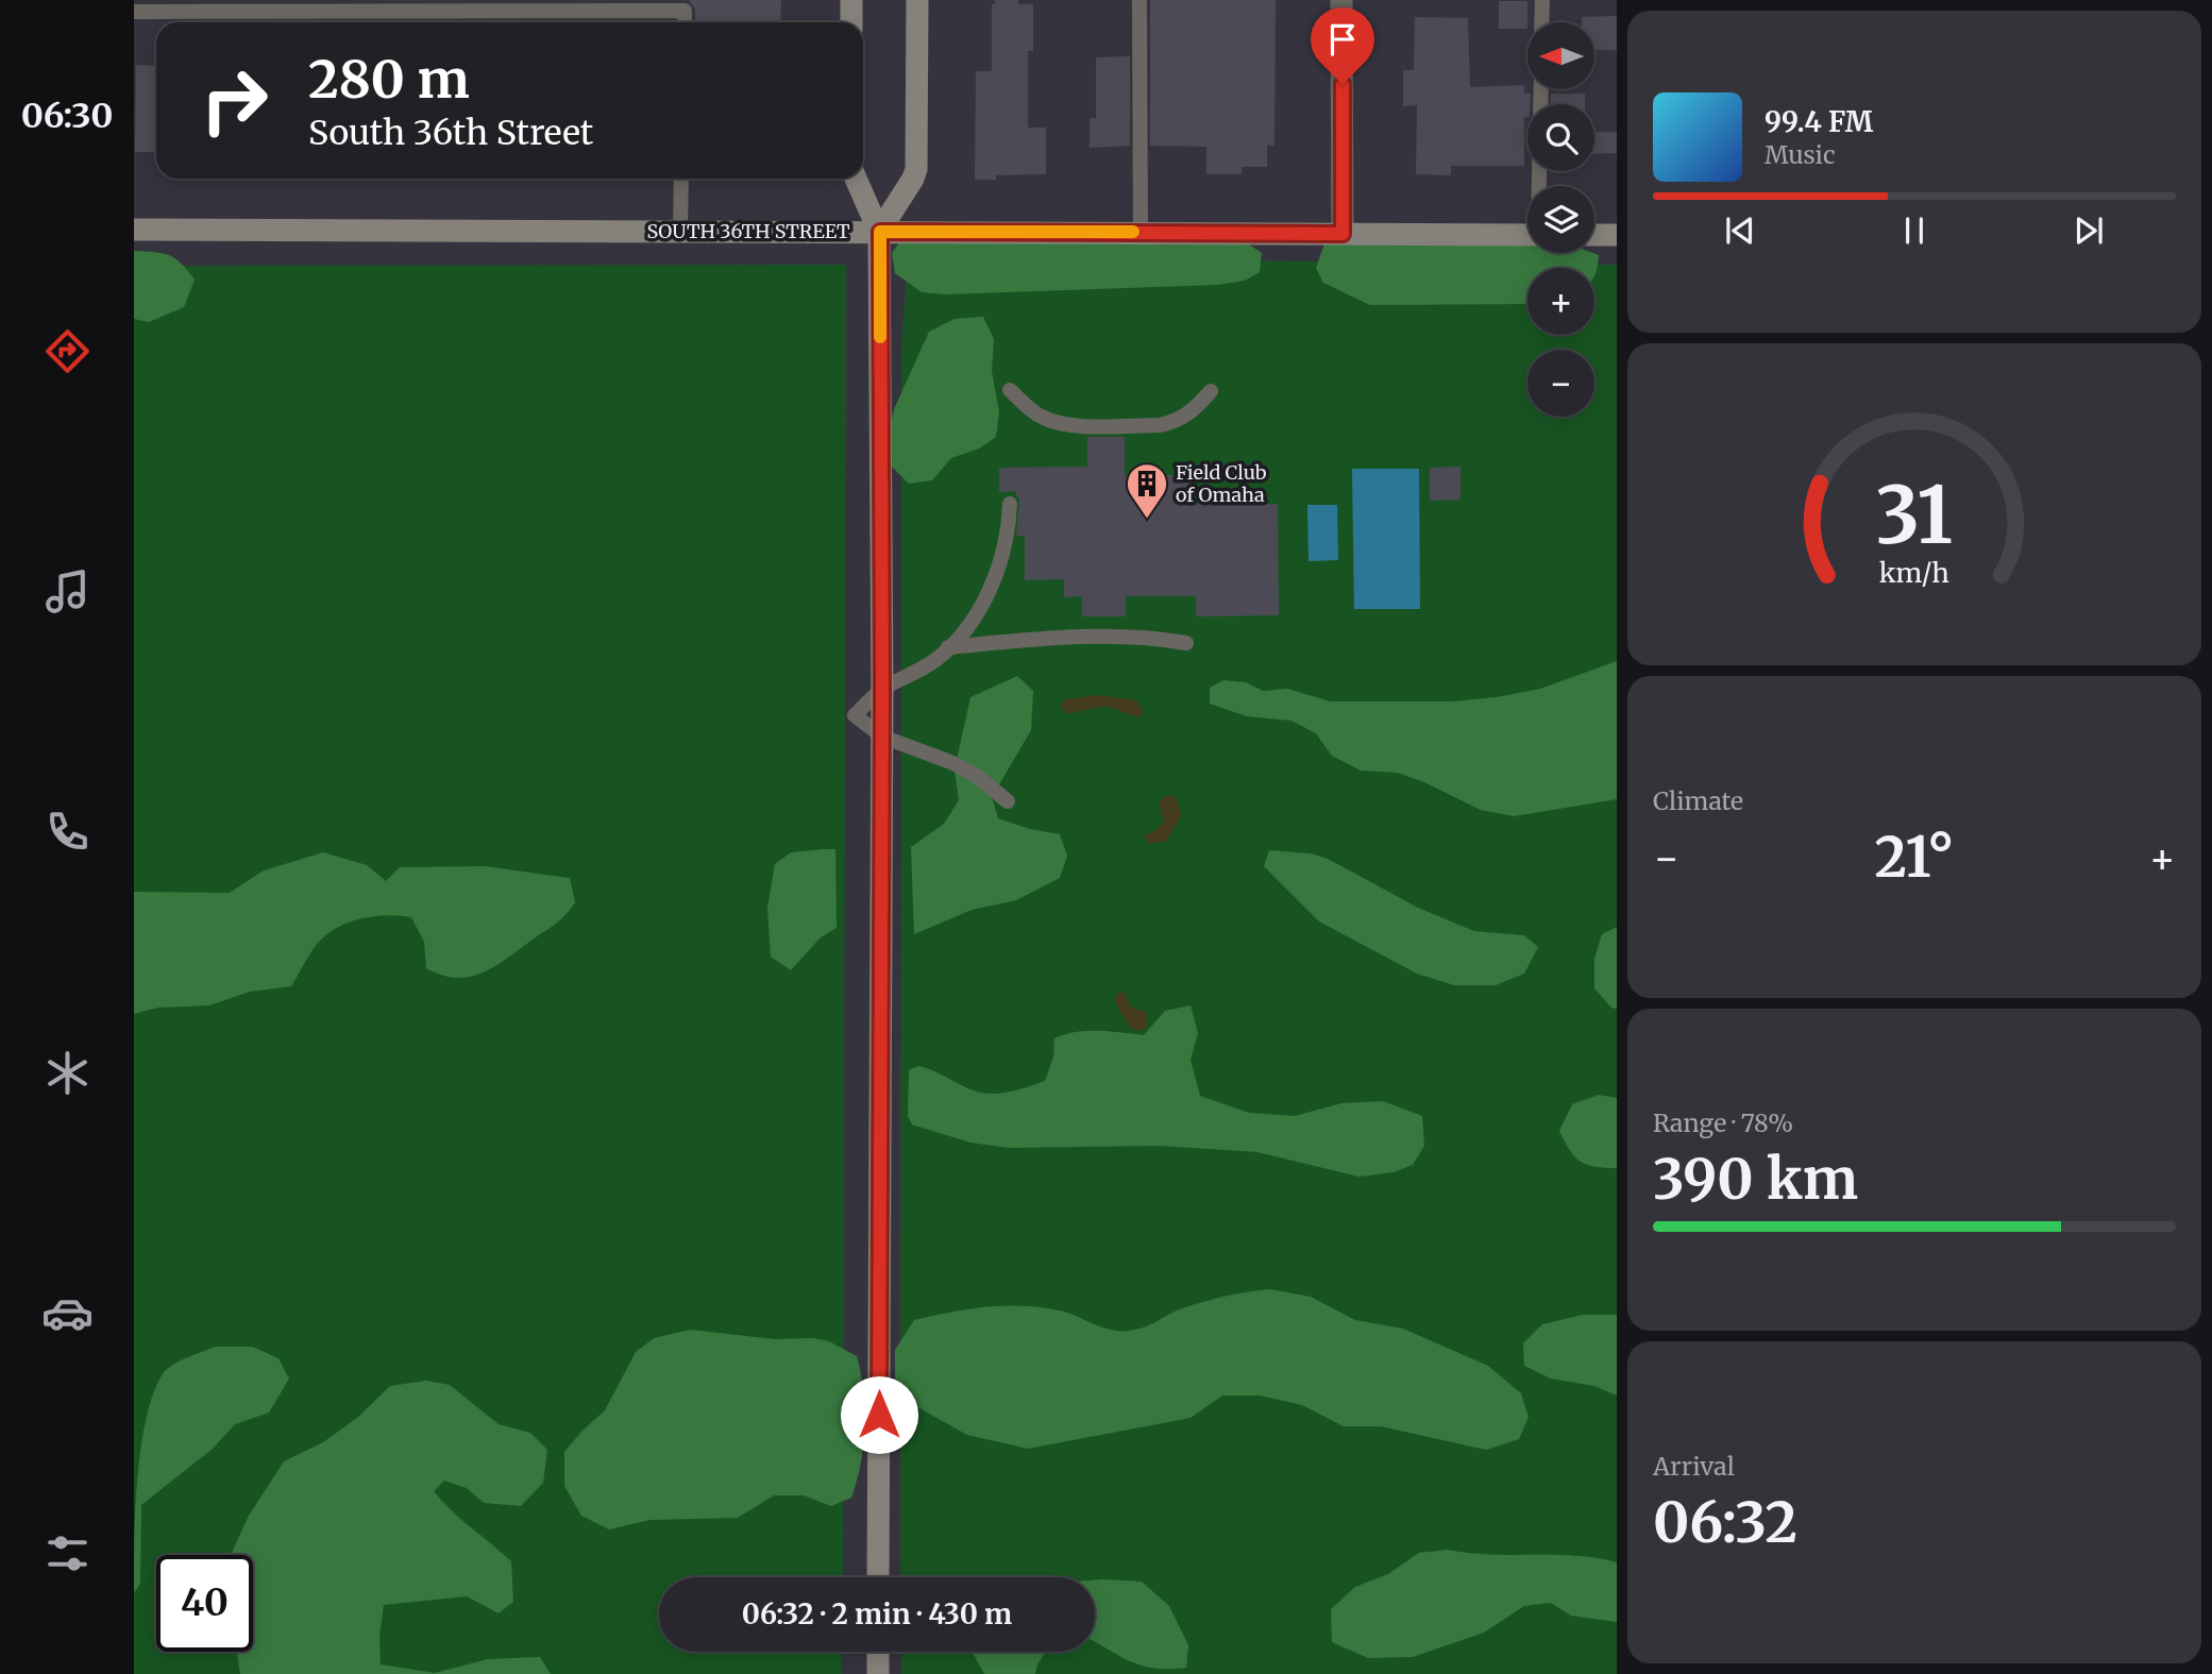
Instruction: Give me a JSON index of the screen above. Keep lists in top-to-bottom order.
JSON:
{
  "streets": {
    "street": ["SOUTH 36TH STREET"]
  },
  "places": {
    "building": ["Field Club of Omaha"]
  },
  "north": "left",
  "page": {
    "tabs": "06:30",
    "map_buttons": ["+", "−"],
    "turn": ["280 m", "South 36th Street"],
    "song": ["99.4 FM", "Music"],
    "tile": [
      "Climate",
      ["Range · 78%", "390 km"],
      ["Arrival", "06:32"]
    ],
    "heat": ["−", "21°", "+"],
    "limit": "40",
    "trip": "06:32 · 2 min · 430 m",
    "gauge": ["31", "km/h"]
  }
}
